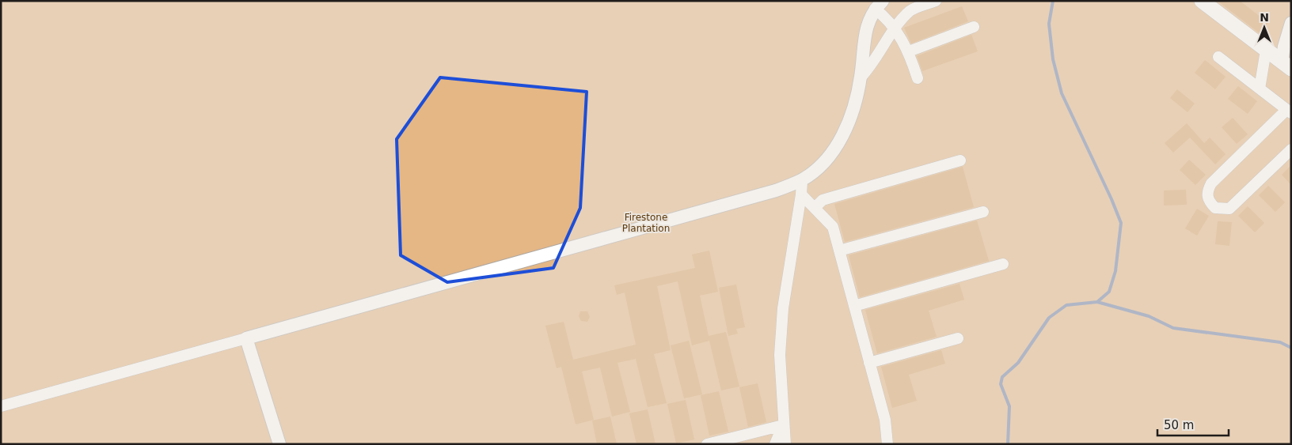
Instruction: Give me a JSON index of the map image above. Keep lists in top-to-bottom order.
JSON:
{
  "parks": ["Firestone Plantation"],
  "scale_bar": "50 m",
  "north": "top"
}
